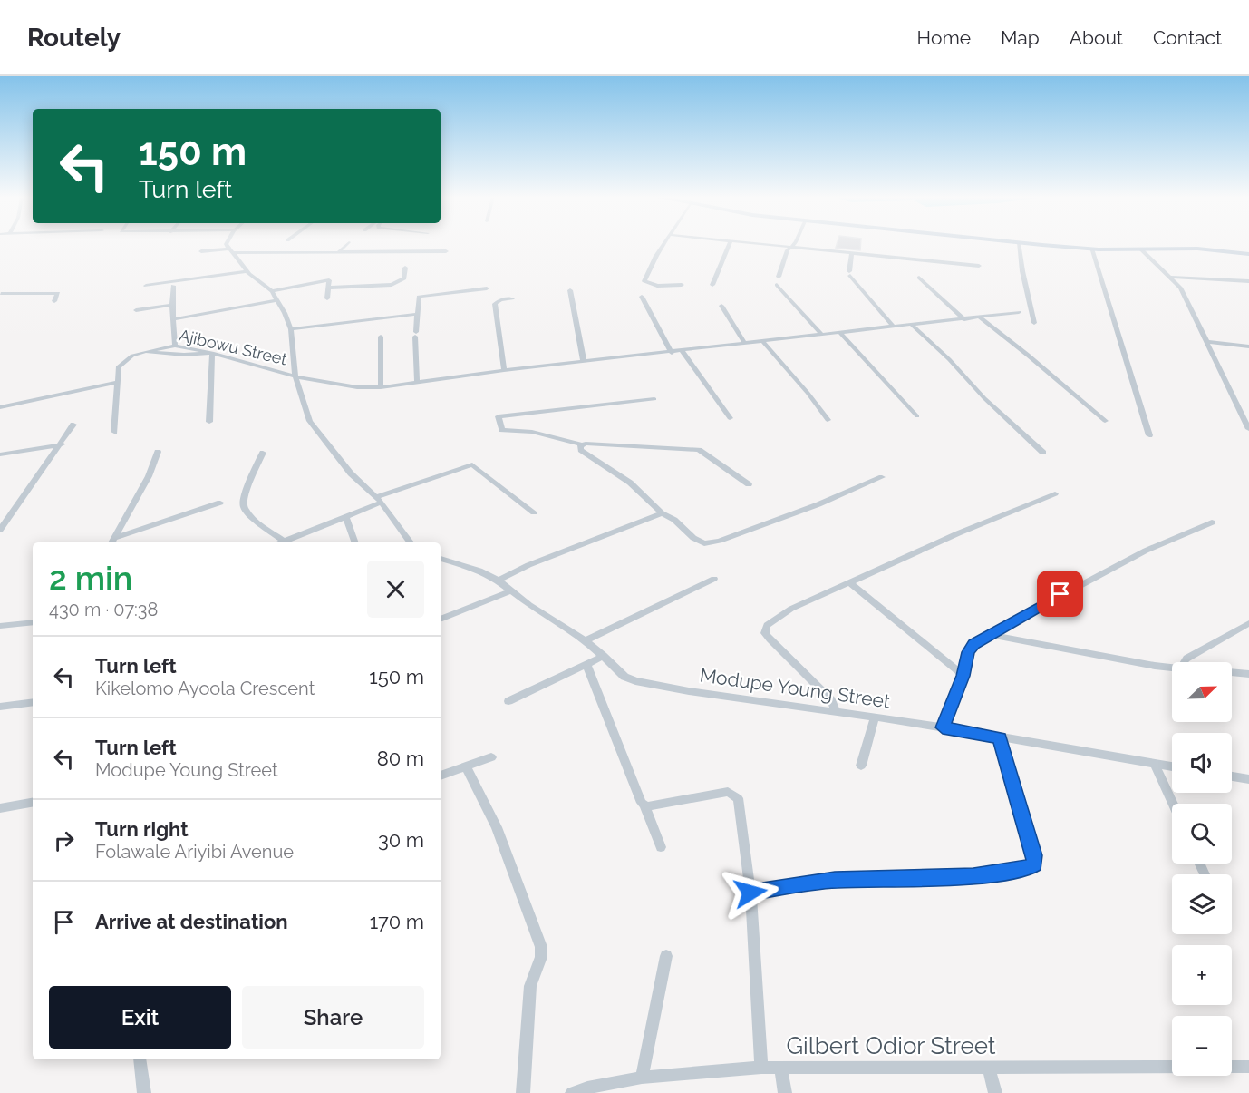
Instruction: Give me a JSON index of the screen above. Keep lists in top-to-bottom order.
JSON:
{
  "streets": {
    "street": ["Ajibowu Street", "Modupe Young Street", "Gilbert Odior Street"]
  },
  "north": "top right",
  "page": {
    "header": "Routely",
    "nav": [
      "Home",
      "Map",
      "About",
      "Contact"
    ],
    "turn": ["150 m", "Turn left"],
    "heading": ["2 min", "430 m · 07:38"],
    "list": [
      {
        "name": "Turn left",
        "note": "Kikelomo Ayoola Crescent",
        "value": "150 m"
      },
      {
        "name": "Turn left",
        "note": "Modupe Young Street",
        "value": "80 m"
      },
      {
        "name": "Turn right",
        "note": "Folawale Ariyibi Avenue",
        "value": "30 m"
      },
      {
        "name": "Arrive at destination",
        "value": "170 m"
      }
    ],
    "map_buttons": ["+", "−"],
    "buttons": ["Exit", "Share"]
  }
}
